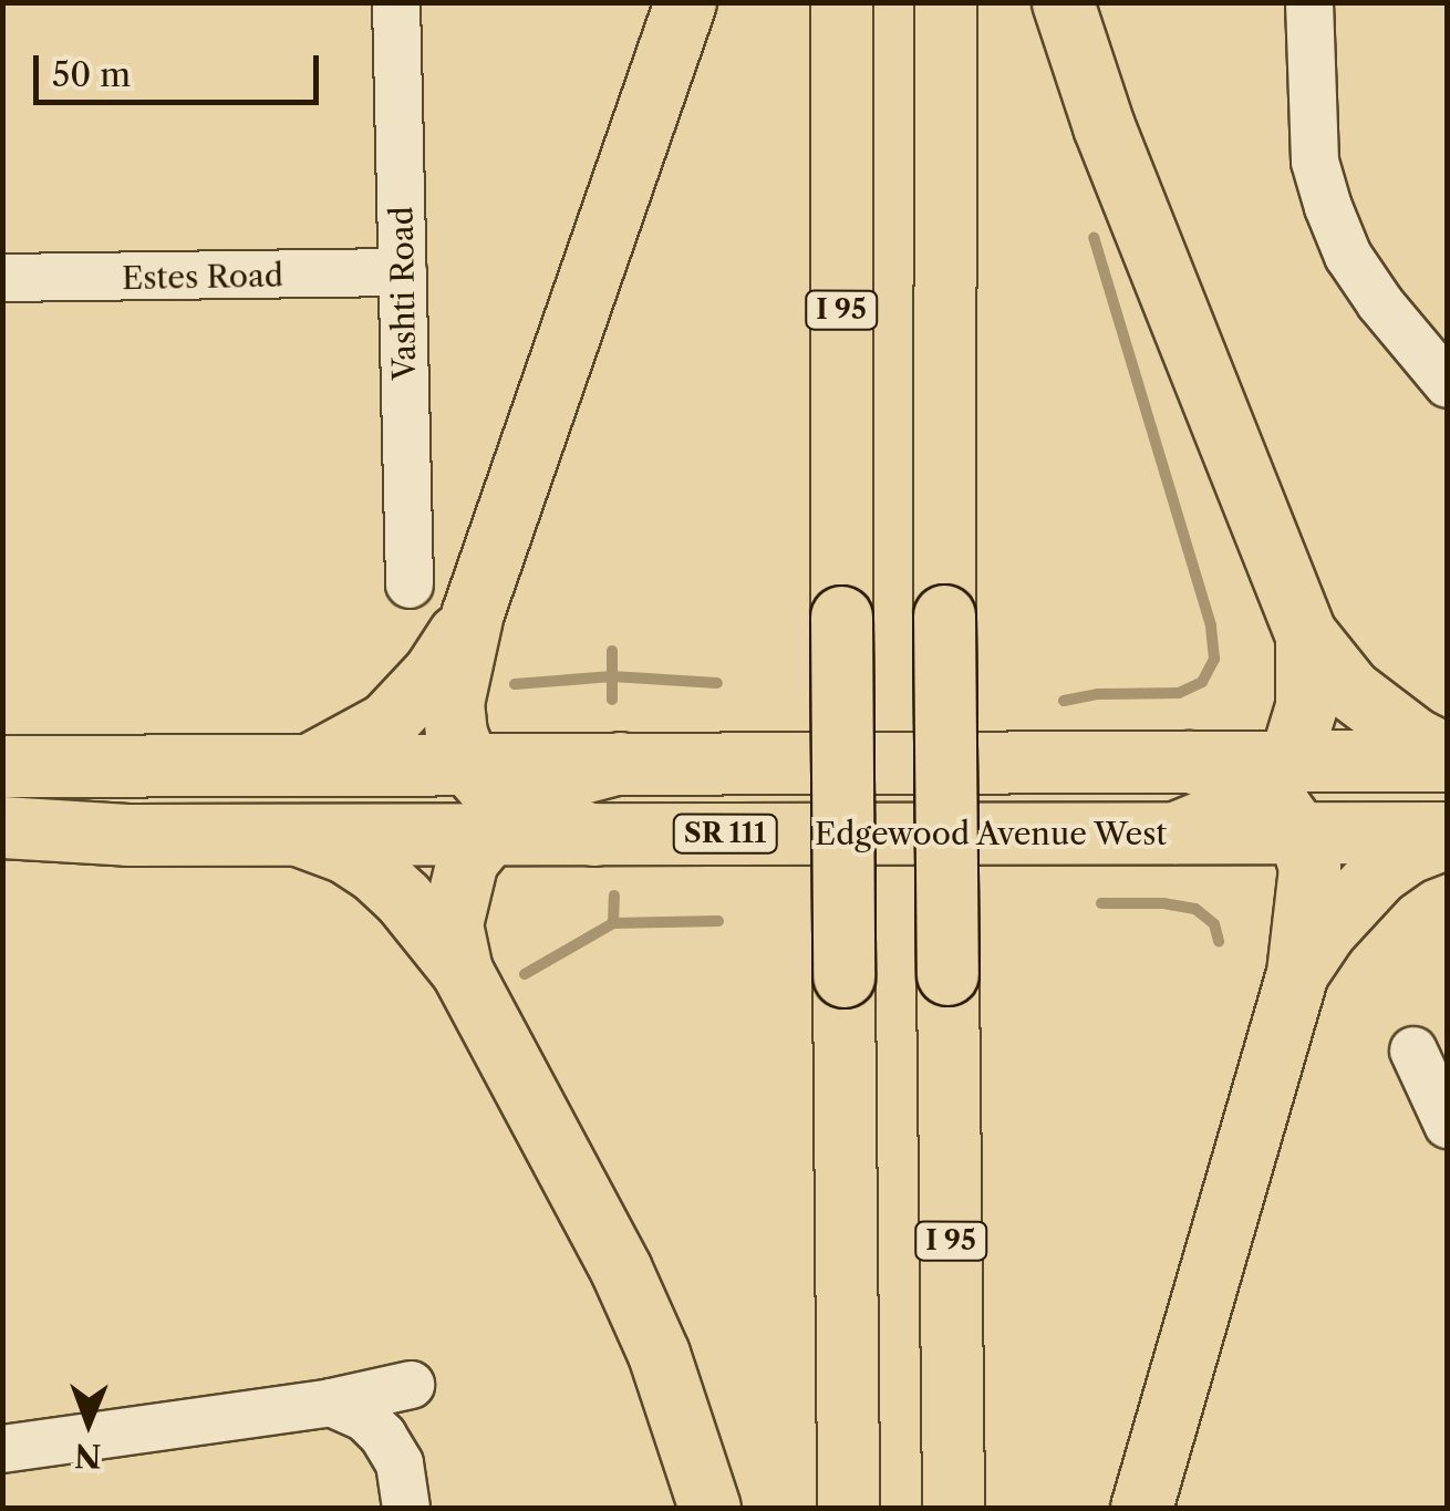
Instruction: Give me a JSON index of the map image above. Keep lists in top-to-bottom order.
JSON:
{
  "streets": {
    "main road": ["I 95", "SR 111", "Edgewood Avenue West"],
    "street": ["Estes Road", "Vashti Road"]
  },
  "crossings": [
    ["Estes Road", "Vashti Road"]
  ],
  "scale_bar": "50 m",
  "north": "bottom"
}
